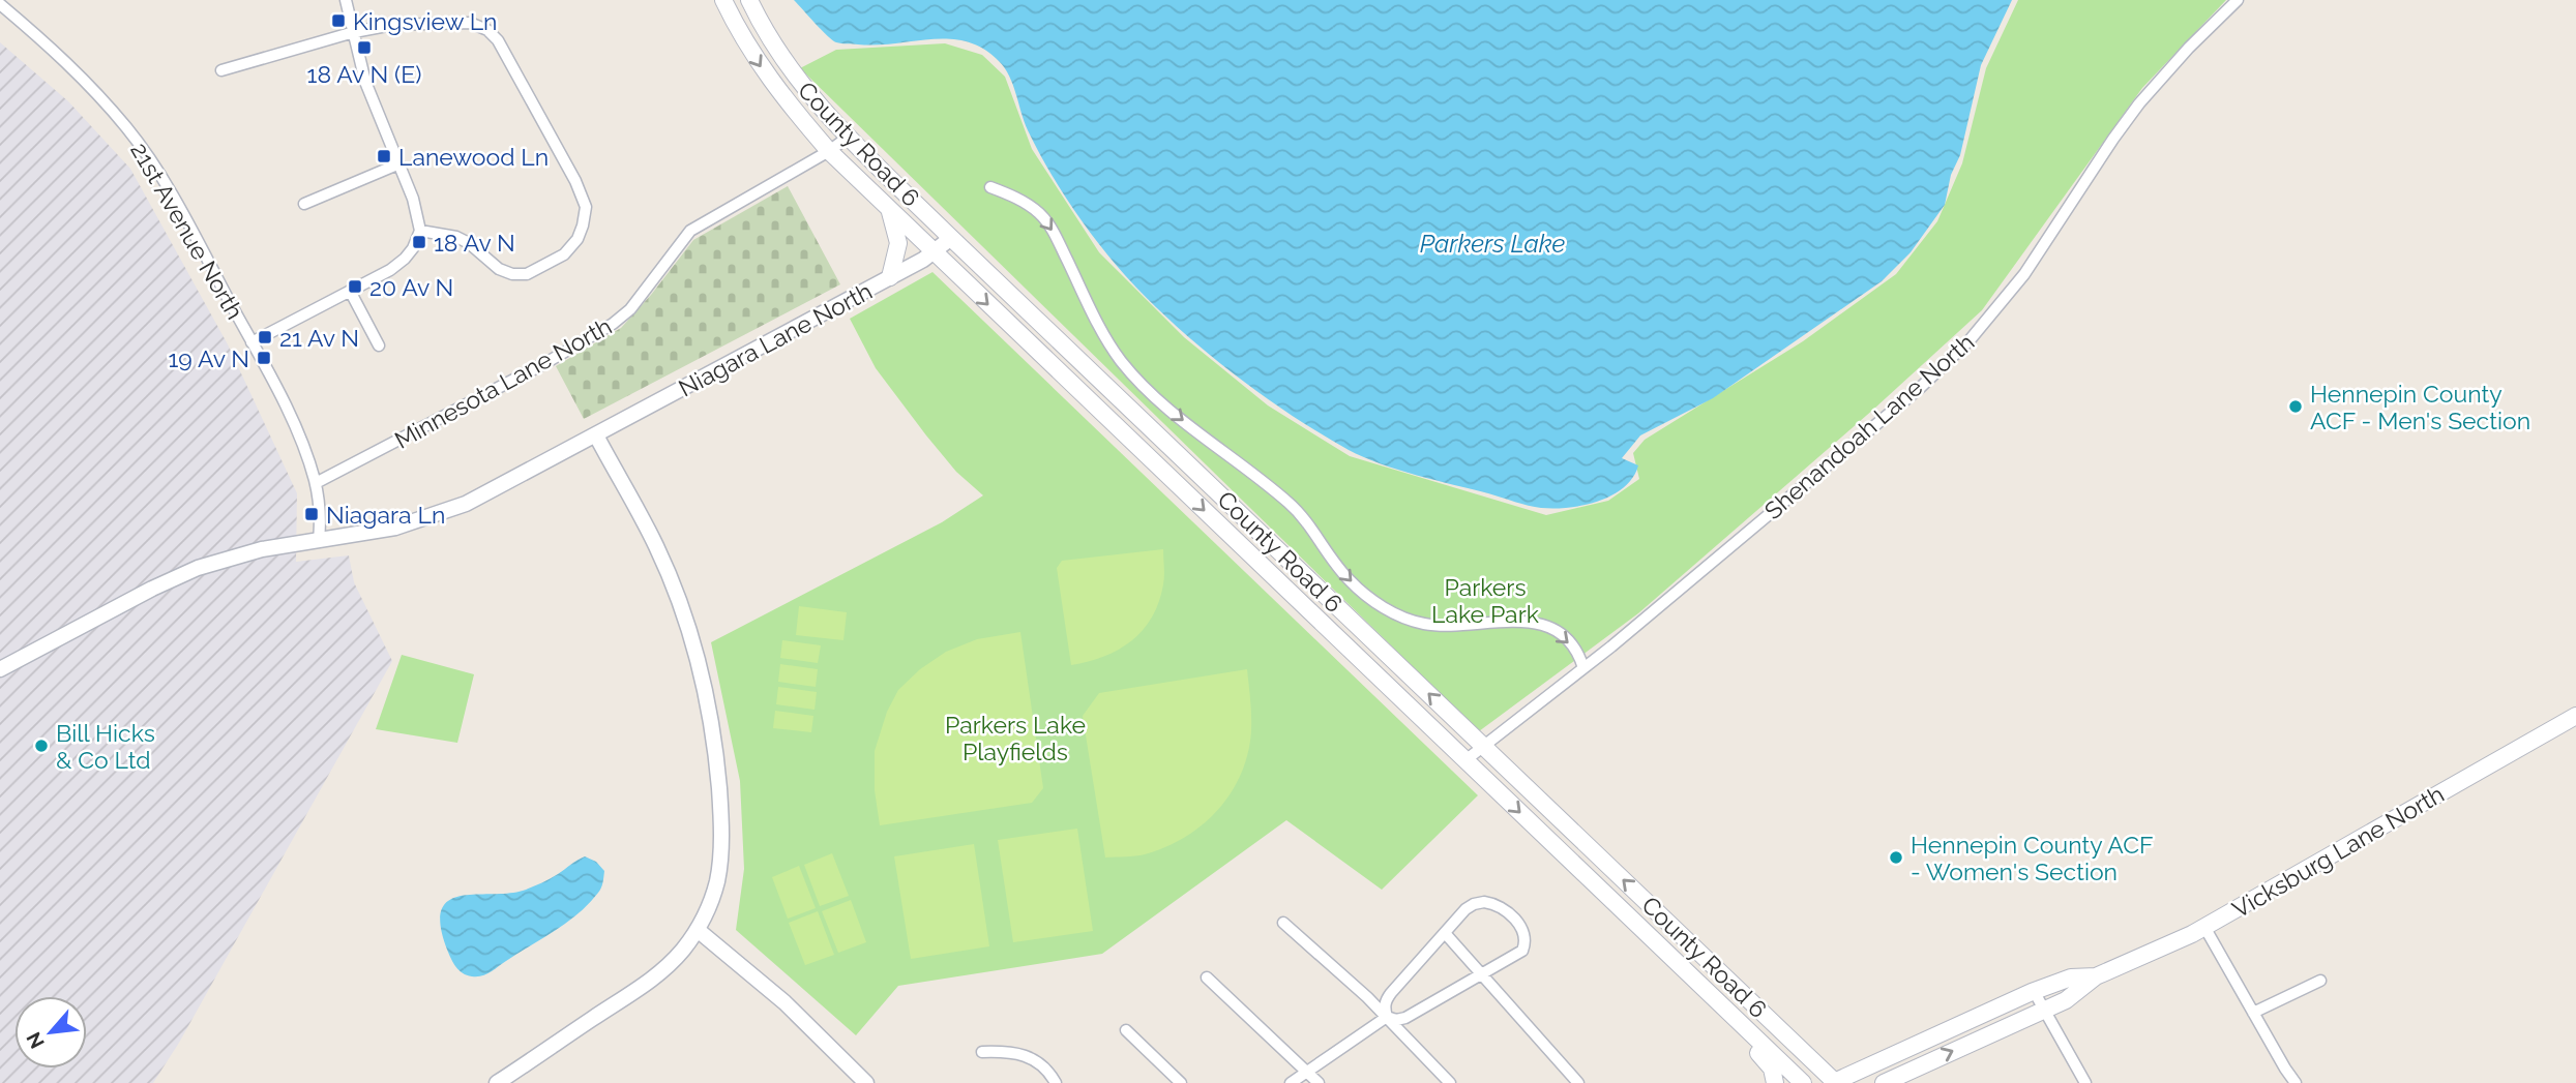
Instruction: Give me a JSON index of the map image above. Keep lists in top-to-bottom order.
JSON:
{
  "streets": {
    "main road": ["County Road 6", "Vicksburg Lane North"],
    "street": [
      "21st Avenue North",
      "Niagara Lane North",
      "Minnesota Lane North",
      "Shenandoah Lane North"
    ]
  },
  "crossings": [
    ["County Road 6", "Niagara Lane North"],
    ["County Road 6", "Minnesota Lane North"],
    ["County Road 6", "Shenandoah Lane North"],
    ["County Road 6", "Vicksburg Lane North"],
    ["21st Avenue North", "Niagara Lane North"],
    ["21st Avenue North", "Minnesota Lane North"]
  ],
  "water": ["Parkers Lake"],
  "parks": ["Parkers Lake Park", "Parkers Lake Playfields"],
  "places": {
    "transit": [
      "Kingsview Ln",
      "18 Av N (E)",
      "Lanewood Ln",
      "18 Av N",
      "20 Av N",
      "21 Av N",
      "19 Av N",
      "Niagara Ln"
    ],
    "other": ["Hennepin County ACF - Men's Section", "Bill Hicks & Co Ltd", "Hennepin County ACF - Women's Section"]
  },
  "north": "bottom left"
}
